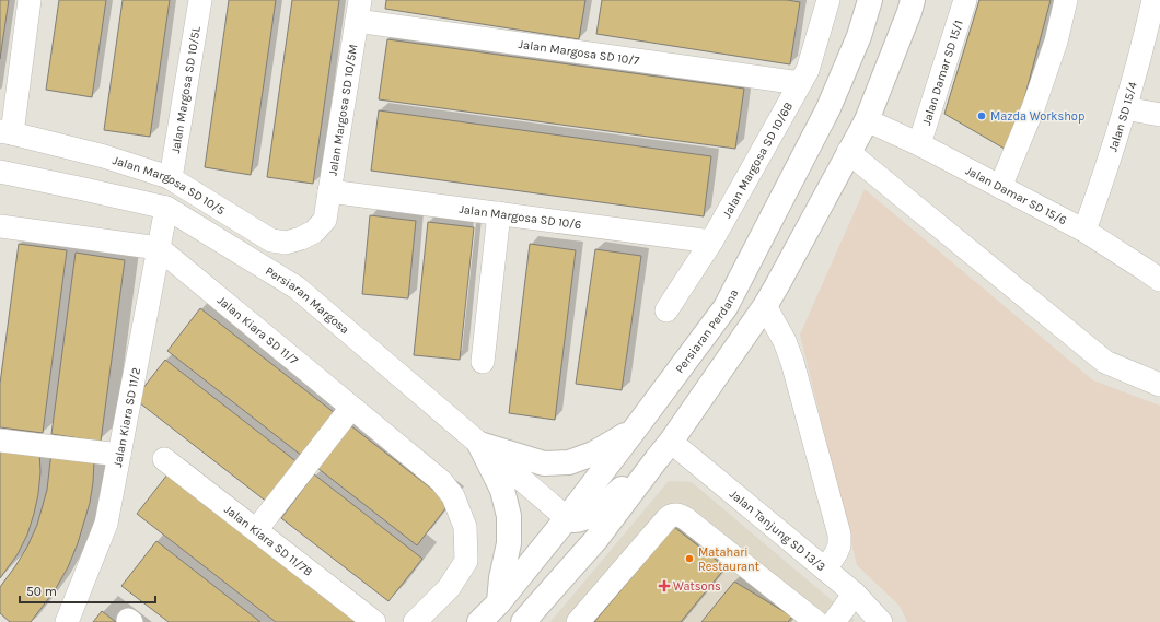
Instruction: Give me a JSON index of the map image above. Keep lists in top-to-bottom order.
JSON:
{
  "streets": {
    "main road": ["Persiaran Perdana"],
    "street": [
      "Jalan Margosa SD 10/7",
      "Jalan Damar SD 15/1",
      "Jalan Margosa SD 10/5L",
      "Jalan Margosa SD 10/5M",
      "Jalan SD 15/4",
      "Jalan Margosa SD 10/6B",
      "Jalan Margosa SD 10/5",
      "Jalan Damar SD 15/6",
      "Jalan Margosa SD 10/6",
      "Persiaran Margosa",
      "Jalan Kiara SD 11/7",
      "Jalan Kiara SD 11/2",
      "Jalan Tanjung SD 13/3",
      "Jalan Kiara SD 11/7B"
    ]
  },
  "crossings": [
    ["Jalan Margosa SD 10/7", "Jalan Margosa SD 10/5M"],
    ["Jalan Margosa SD 10/7", "Jalan Margosa SD 10/6B"],
    ["Jalan Damar SD 15/1", "Jalan Damar SD 15/6"],
    ["Jalan Margosa SD 10/5L", "Jalan Margosa SD 10/5"],
    ["Jalan Margosa SD 10/5M", "Jalan Margosa SD 10/5"],
    ["Jalan Margosa SD 10/5M", "Jalan Margosa SD 10/6"],
    ["Jalan SD 15/4", "Jalan Damar SD 15/6"],
    ["Jalan Margosa SD 10/6B", "Jalan Margosa SD 10/6"],
    ["Persiaran Margosa", "Persiaran Perdana"],
    ["Persiaran Margosa", "Jalan Kiara SD 11/2"],
    ["Jalan Kiara SD 11/7", "Jalan Kiara SD 11/2"]
  ],
  "places": {
    "other": ["Mazda Workshop", "Matahari Restaurant"],
    "health": ["Watsons"]
  },
  "scale_bar": "50 m"
}
